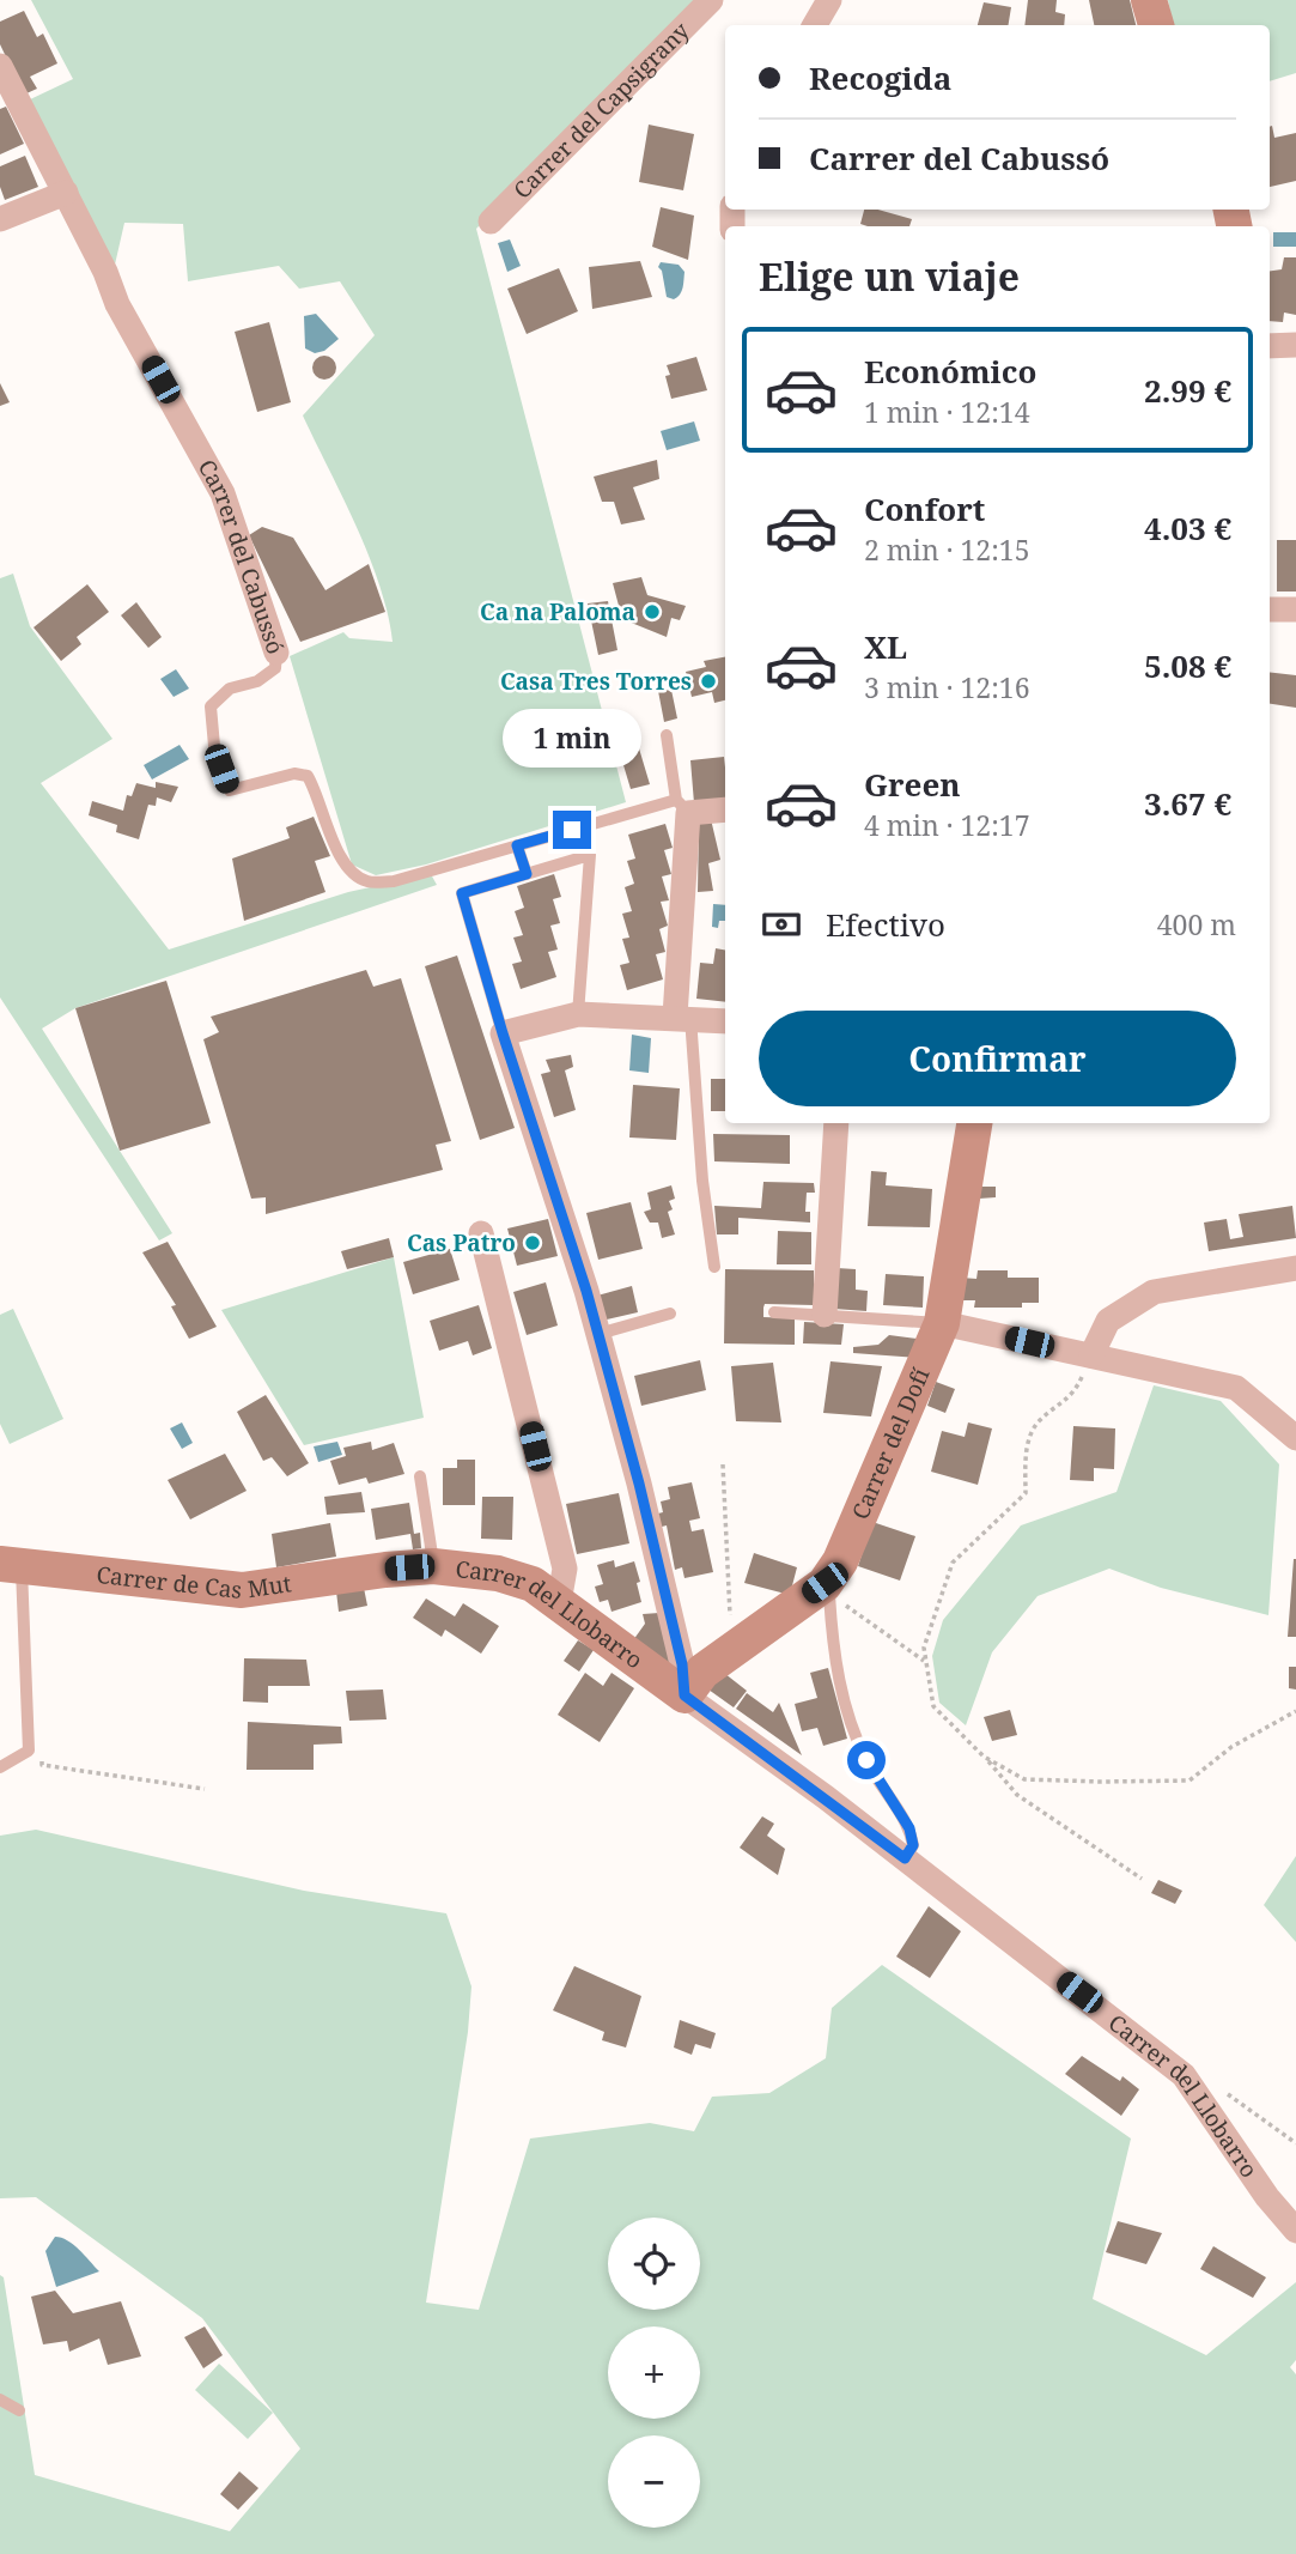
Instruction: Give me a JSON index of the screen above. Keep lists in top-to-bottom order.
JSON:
{
  "streets": {
    "street": [
      "Carrer del Capsigrany",
      "Carrer del Cabussó",
      "Carrer del Dofí",
      "Carrer de Cas Mut",
      "Carrer del Llobarro"
    ]
  },
  "crossings": [
    ["Carrer del Dofí", "Carrer del Llobarro"],
    ["Carrer de Cas Mut", "Carrer del Llobarro"]
  ],
  "places": ["Ca na Paloma", "Casa Tres Torres", "Cas Patro"],
  "page": {
    "banner": ["Recogida", "Carrer del Cabussó"],
    "heading": "Elige un viaje",
    "list": [
      {
        "name": "Económico",
        "note": "1 min · 12:14",
        "value": "2.99 €"
      },
      {
        "name": "Confort",
        "note": "2 min · 12:15",
        "value": "4.03 €"
      },
      {
        "name": "XL",
        "note": "3 min · 12:16",
        "value": "5.08 €"
      },
      {
        "name": "Green",
        "note": "4 min · 12:17",
        "value": "3.67 €"
      }
    ],
    "bubble": "1 min",
    "pay": ["Efectivo", "400 m"],
    "buttons": "Confirmar",
    "map_buttons": ["+", "−"]
  }
}
